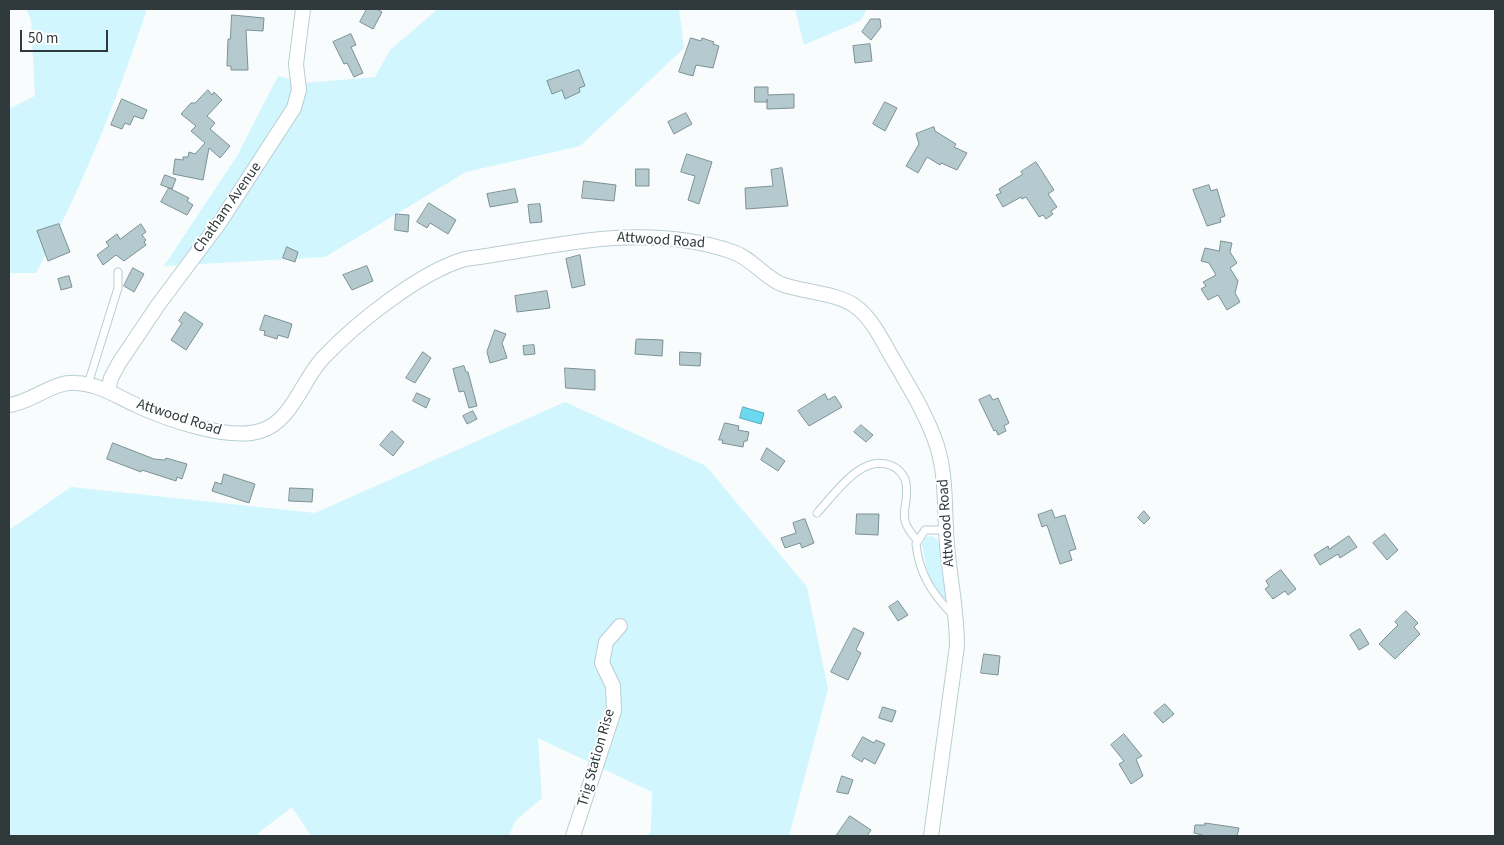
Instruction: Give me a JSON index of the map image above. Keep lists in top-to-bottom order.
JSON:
{
  "streets": {
    "street": ["Chatham Avenue", "Attwood Road", "Trig Station Rise"]
  },
  "crossings": [
    ["Chatham Avenue", "Attwood Road"]
  ],
  "scale_bar": "50 m"
}
